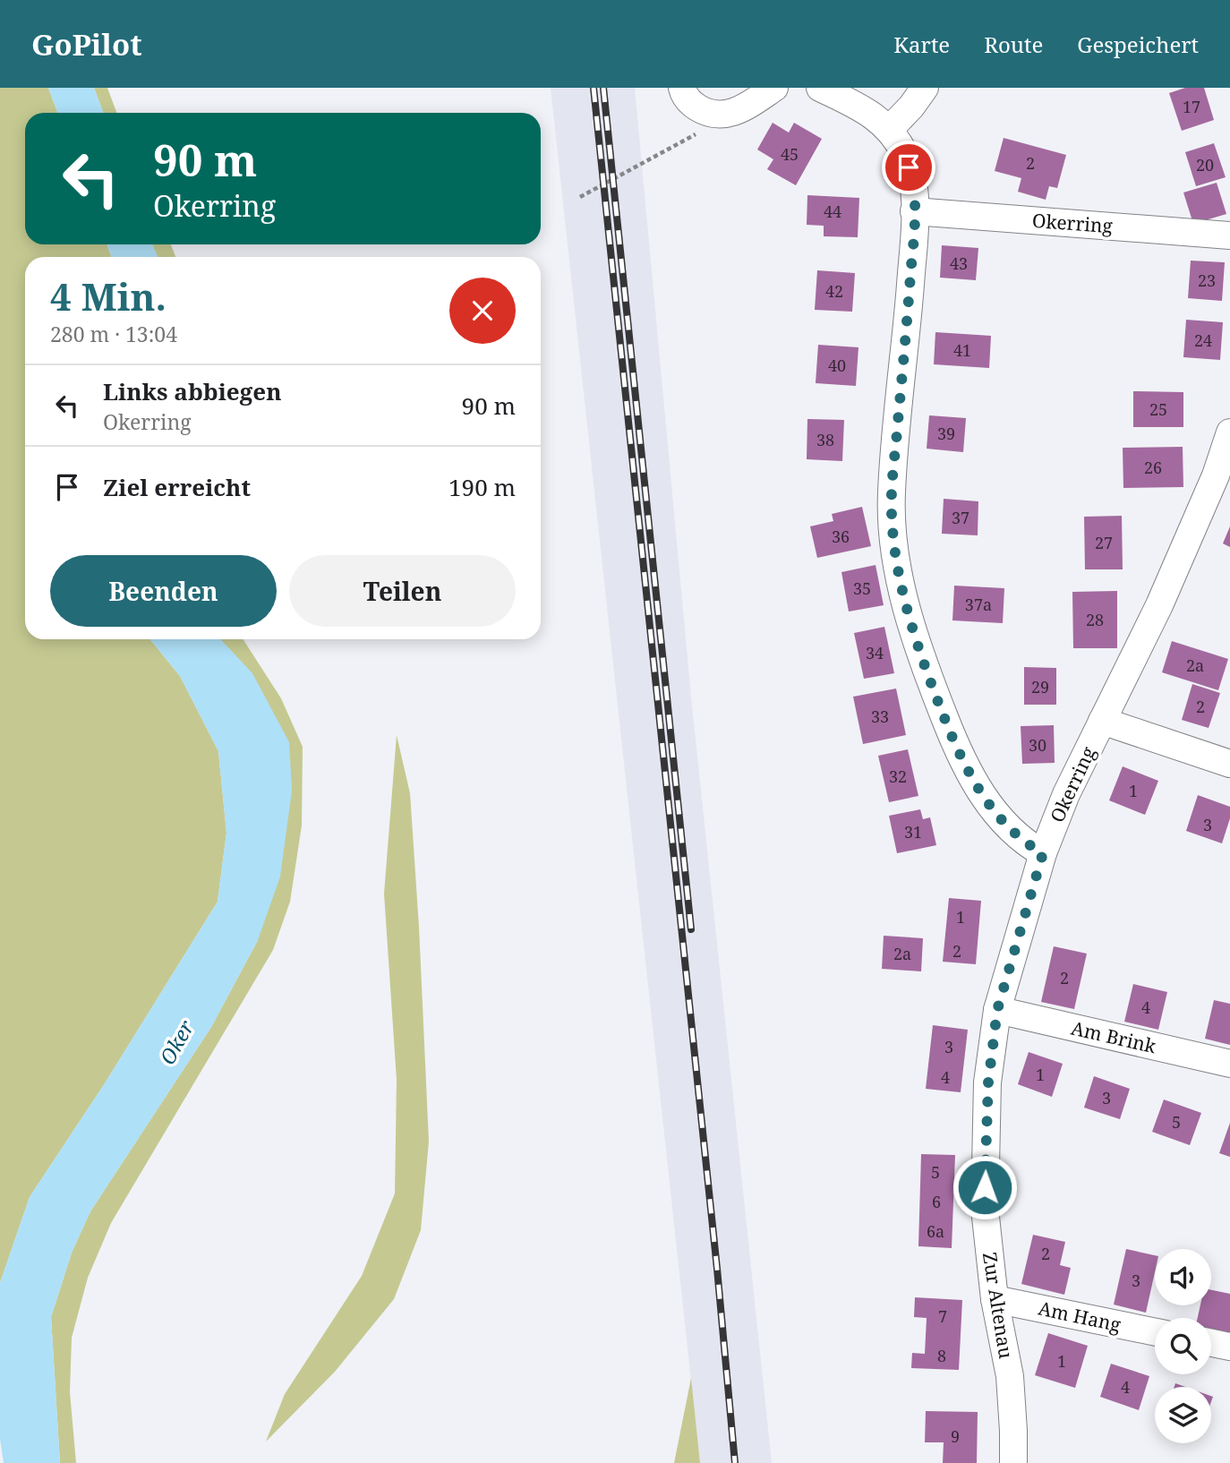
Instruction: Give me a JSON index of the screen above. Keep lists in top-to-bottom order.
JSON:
{
  "streets": {
    "street": [
      "Okerring",
      "Am Brink",
      "Zur Altenau",
      "Am Hang"
    ]
  },
  "crossings": [
    ["Okerring", "Zur Altenau"],
    ["Am Brink", "Zur Altenau"],
    ["Zur Altenau", "Am Hang"]
  ],
  "water": ["Oker"],
  "house_numbers": [
    "17",
    "45",
    "2",
    "20",
    "44",
    "43",
    "23",
    "42",
    "24",
    "41",
    "40",
    "25",
    "39",
    "38",
    "26",
    "37",
    "36",
    "27",
    "35",
    "37a",
    "28",
    "34",
    "2a",
    "29",
    "2",
    "33",
    "30",
    "32",
    "1",
    "3",
    "31",
    "1",
    "2",
    "2a",
    "2",
    "4",
    "3",
    "1",
    "4",
    "3",
    "5",
    "5",
    "6",
    "6a",
    "2",
    "3",
    "7",
    "8",
    "1",
    "4",
    "9"
  ],
  "page": {
    "header": "GoPilot",
    "nav": ["Karte", "Route", "Gespeichert"],
    "turn": ["90 m", "Okerring"],
    "heading": ["4 Min.", "280 m · 13:04"],
    "list": [
      {
        "name": "Links abbiegen",
        "note": "Okerring",
        "value": "90 m"
      },
      {
        "name": "Ziel erreicht",
        "value": "190 m"
      }
    ],
    "buttons": ["Beenden", "Teilen"]
  }
}
